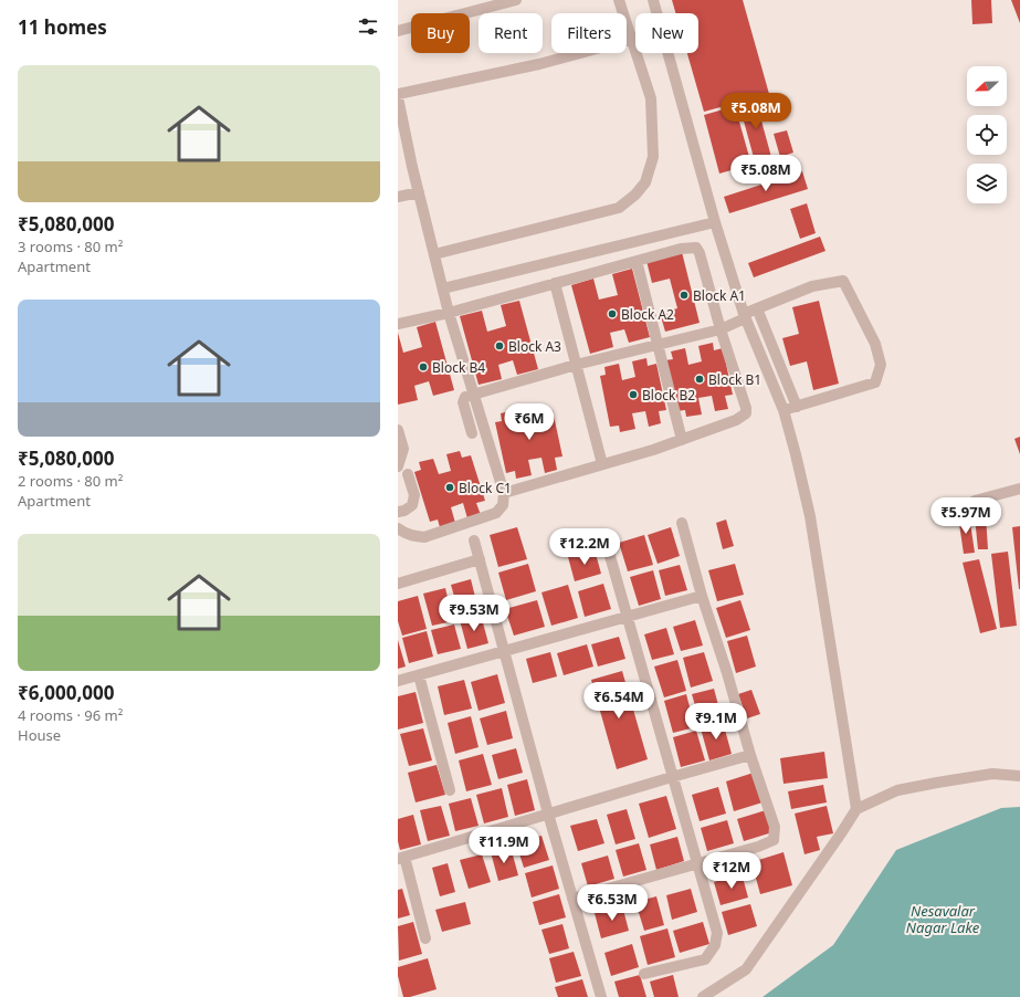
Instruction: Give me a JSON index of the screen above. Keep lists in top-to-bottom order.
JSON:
{
  "water": ["Nesavalar Nagar Lake"],
  "places": [
    "Block A1",
    "Block A2",
    "Block A3",
    "Block B4",
    "Block B1",
    "Block B2",
    "Block C1"
  ],
  "north": "left",
  "page": {
    "heading": "11 homes",
    "chip": [
      "Buy",
      "Rent",
      "Filters",
      "New"
    ],
    "list": [
      {
        "name": "₹5,080,000",
        "note": "3 rooms · 80 m² · Apartment"
      },
      {
        "name": "₹5,080,000",
        "note": "2 rooms · 80 m² · Apartment"
      },
      {
        "name": "₹6,000,000",
        "note": "4 rooms · 96 m² · House"
      }
    ],
    "price": [
      "₹5.08M",
      "₹5.08M",
      "₹6M",
      "₹5.97M",
      "₹12.2M",
      "₹9.53M",
      "₹6.54M",
      "₹9.1M",
      "₹11.9M",
      "₹12M",
      "₹6.53M"
    ]
  }
}
